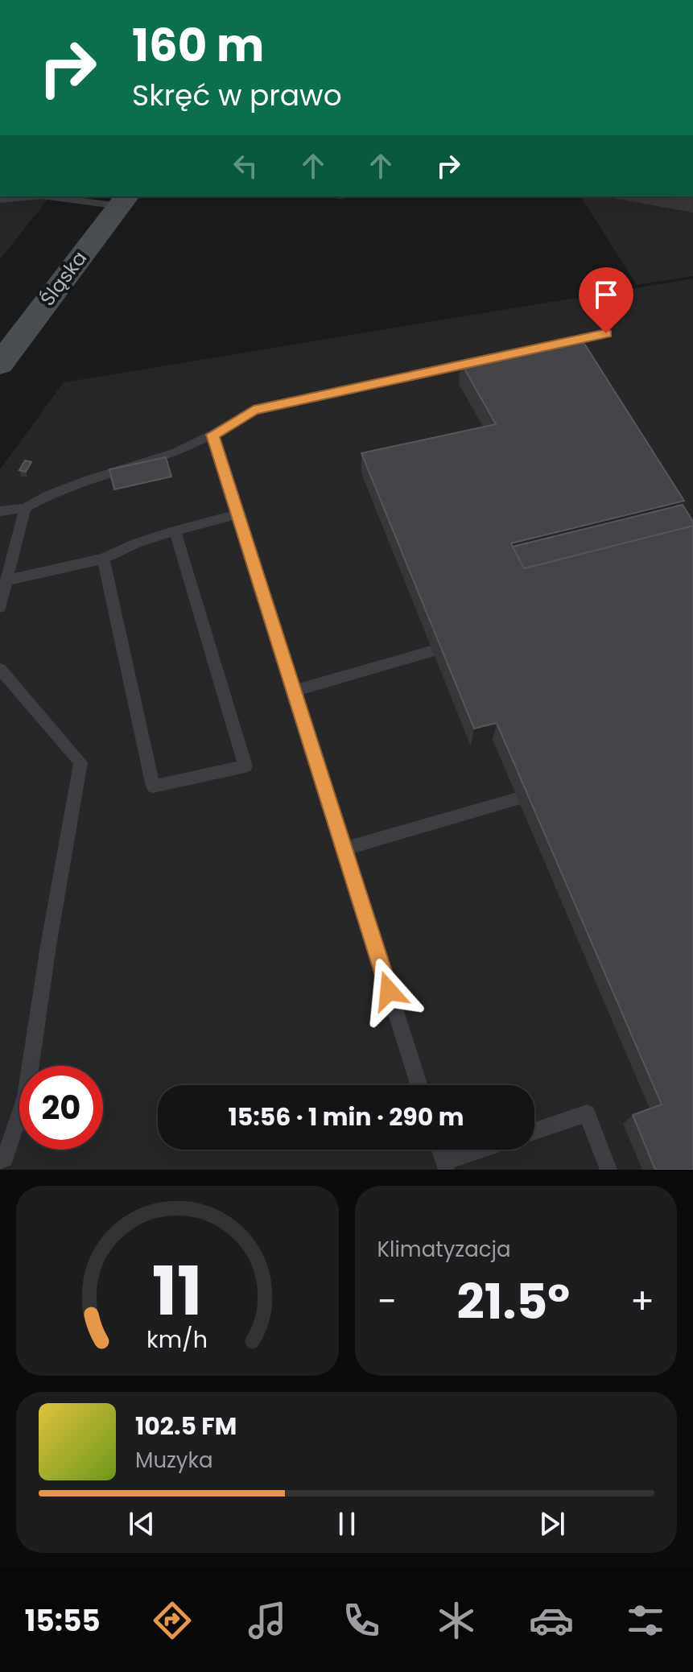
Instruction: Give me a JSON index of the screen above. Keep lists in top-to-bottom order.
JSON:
{
  "streets": {
    "street": ["Śląska"]
  },
  "page": {
    "turn": ["160 m", "Skręć w prawo"],
    "limit": "20",
    "trip": "15:56 · 1 min · 290 m",
    "tile": "Klimatyzacja",
    "heat": ["−", "21.5°", "+"],
    "song": ["102.5 FM", "Muzyka"],
    "tabs": "15:55",
    "gauge": ["11", "km/h"]
  }
}
